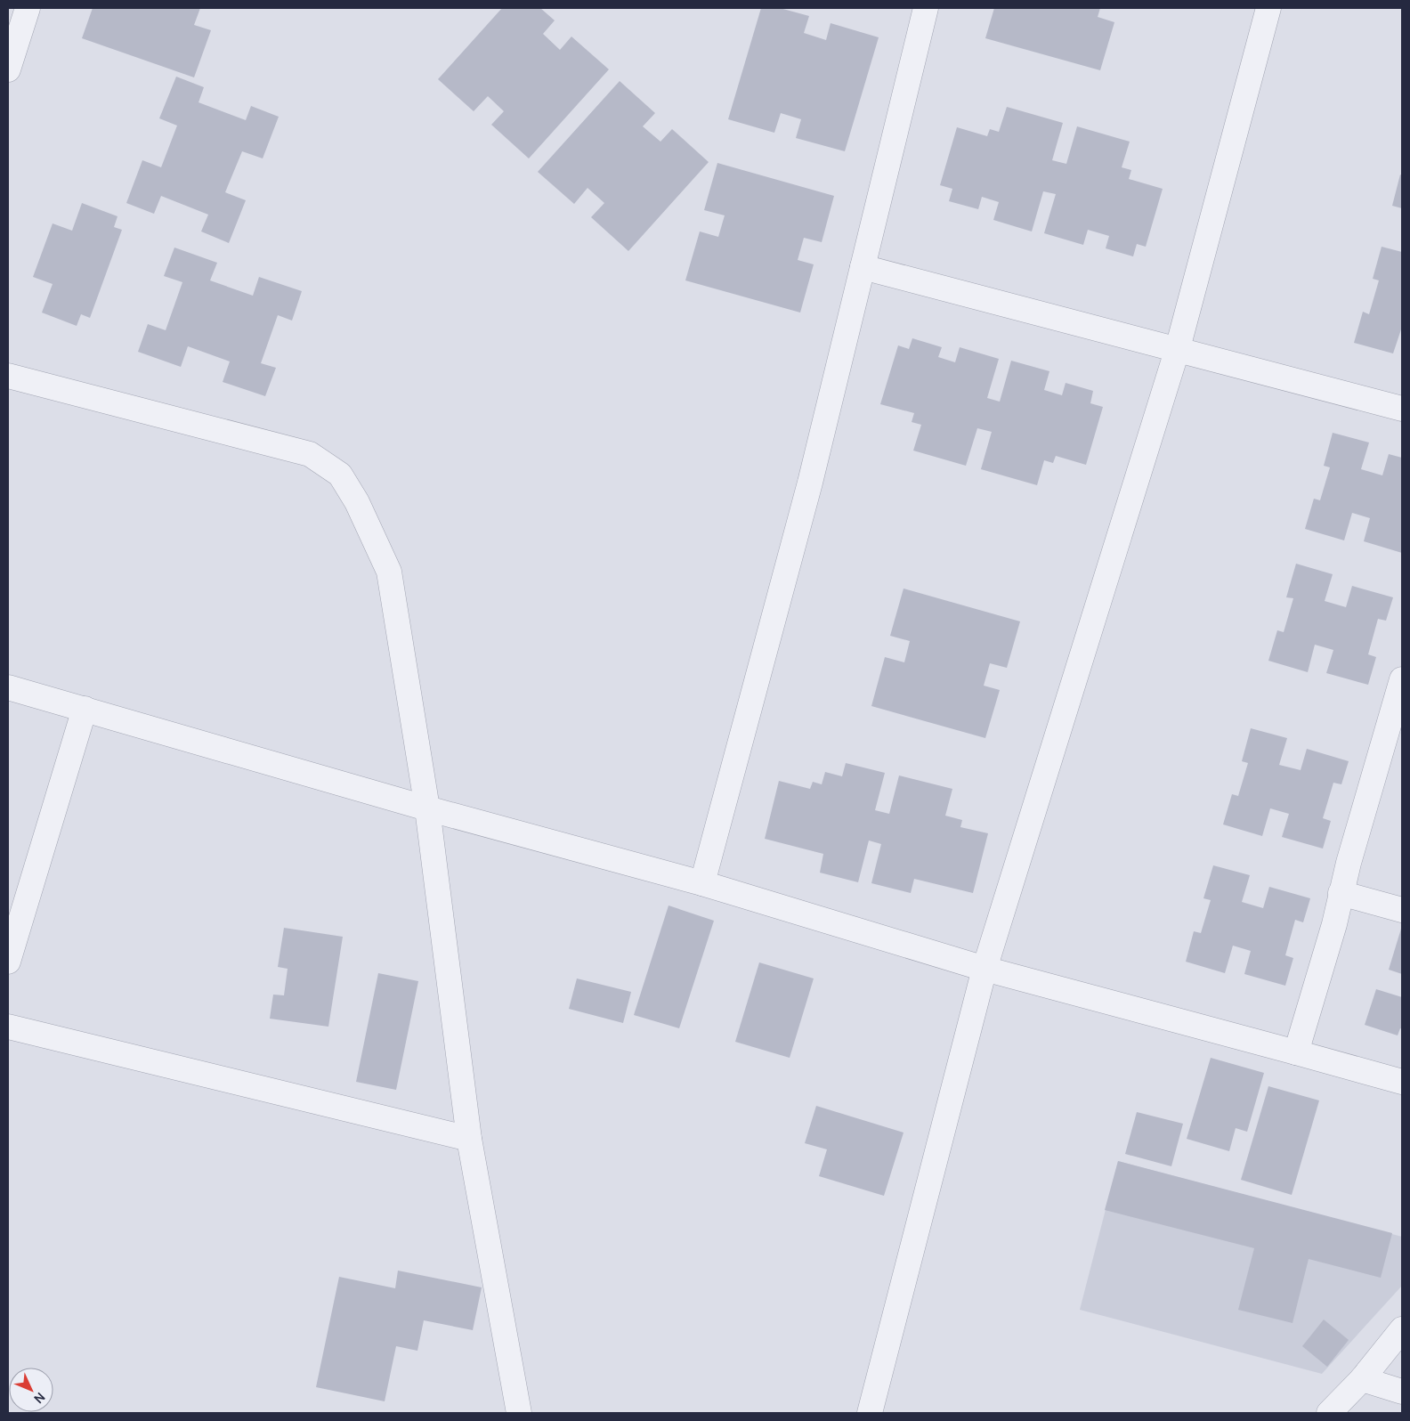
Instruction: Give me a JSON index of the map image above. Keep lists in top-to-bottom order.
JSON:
{
  "north": "bottom right"
}
